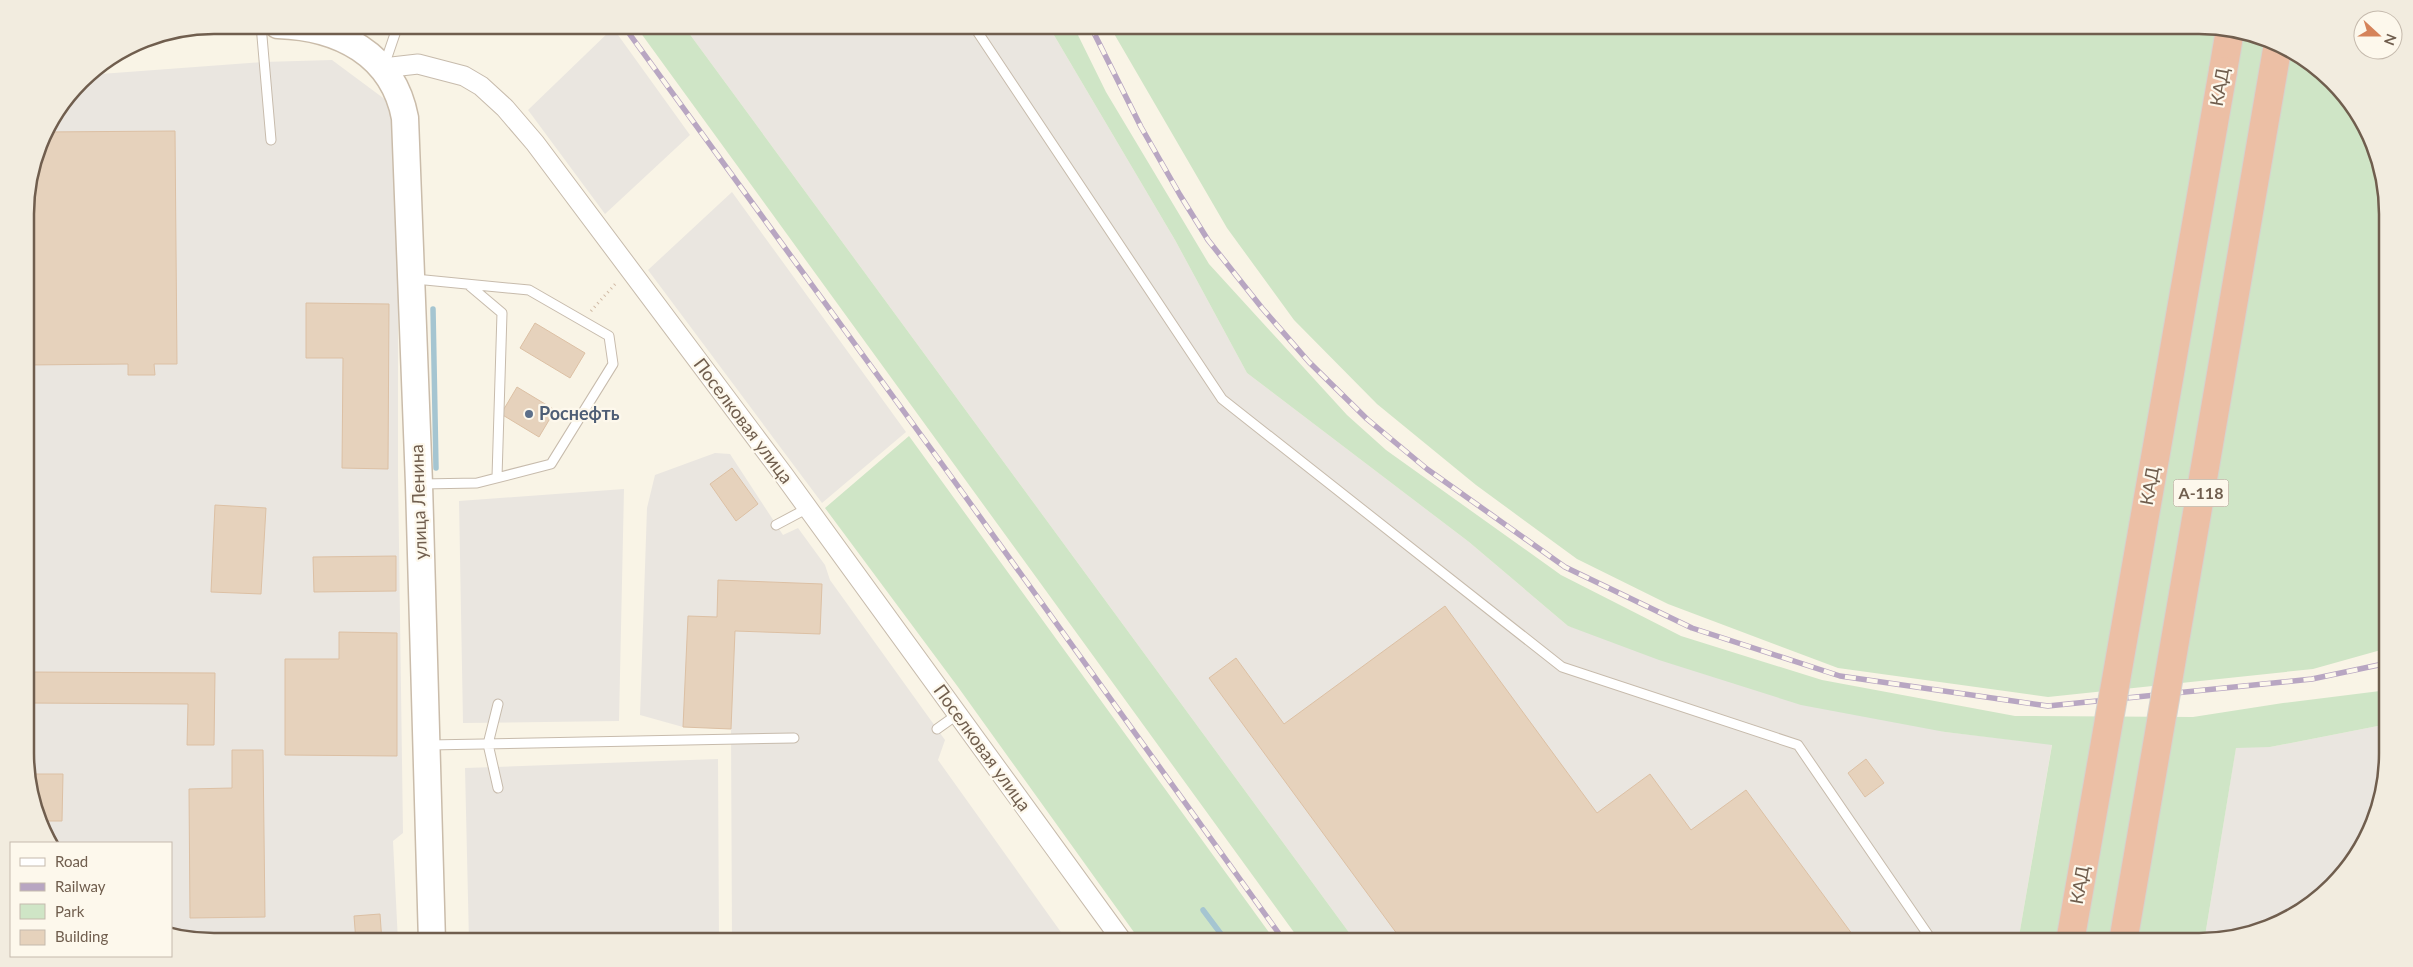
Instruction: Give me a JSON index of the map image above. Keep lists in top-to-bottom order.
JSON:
{
  "streets": {
    "highway": ["КАД", "А-118"],
    "street": ["Поселковая улица", "улица Ленина"]
  },
  "crossings": [
    ["Поселковая улица", "улица Ленина"]
  ],
  "places": ["Роснефть"],
  "legend": [
    "Road",
    "Railway",
    "Park",
    "Building"
  ],
  "north": "right"
}
